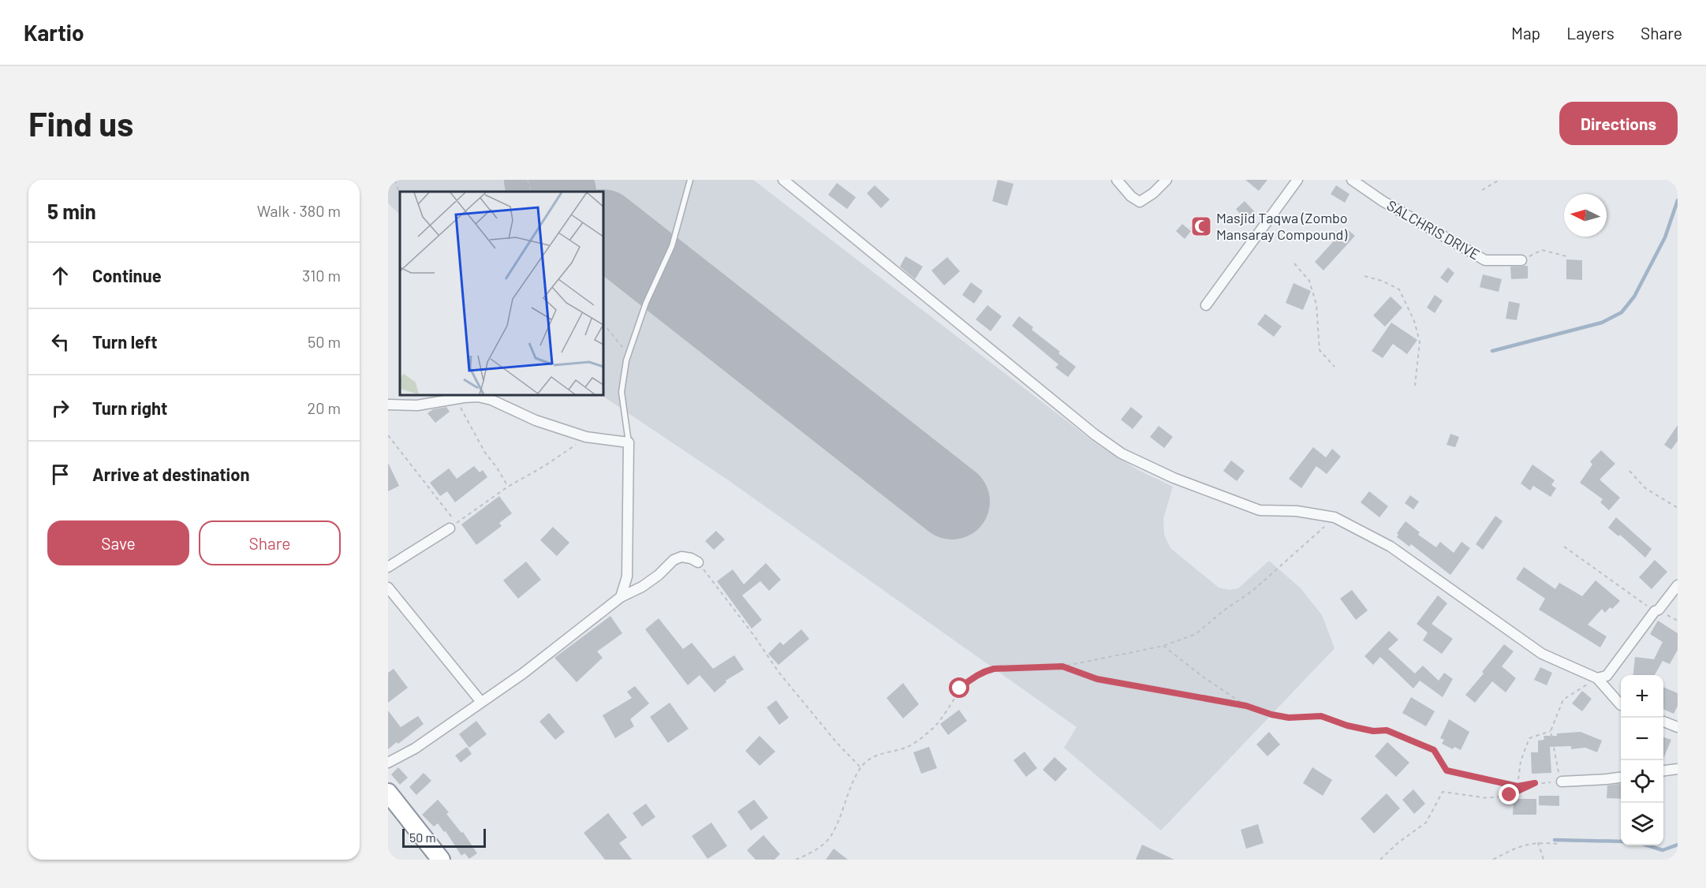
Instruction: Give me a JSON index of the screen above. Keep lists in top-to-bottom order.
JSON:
{
  "streets": {
    "street": ["SALCHRIS DRIVE"]
  },
  "places": {
    "mosque": ["Masjid Taqwa (Zombo Mansaray Compound)"]
  },
  "scale_bar": "50 m",
  "north": "left",
  "page": {
    "header": "Kartio",
    "nav": ["Map", "Layers", "Share"],
    "buttons": [
      "Directions",
      ["Save", "Share"]
    ],
    "title": "Find us",
    "heading": ["5 min", "Walk · 380 m"],
    "list": [
      ["Continue", "310 m"],
      ["Turn left", "50 m"],
      ["Turn right", "20 m"],
      "Arrive at destination"
    ],
    "map_buttons": ["+", "−"],
    "scale": "50 m"
  }
}
